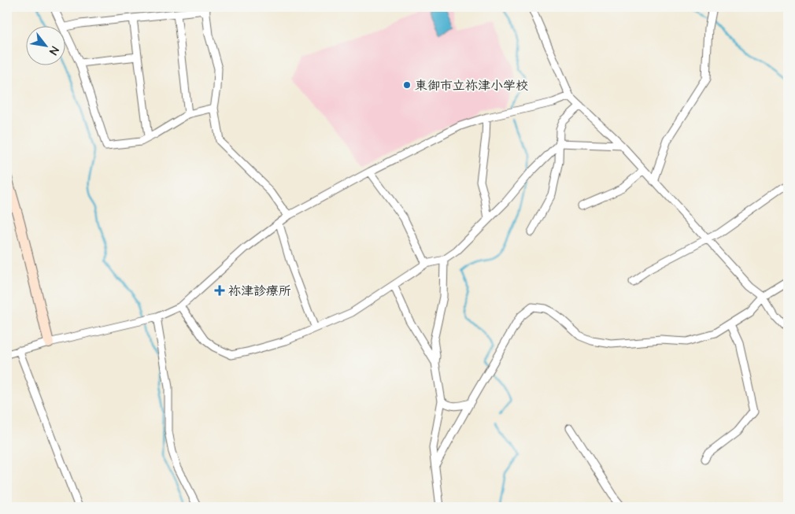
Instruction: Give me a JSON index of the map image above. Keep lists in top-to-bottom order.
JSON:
{
  "places": {
    "other": ["東御市立祢津小学校"],
    "health": ["祢津診療所"]
  },
  "north": "bottom right"
}
